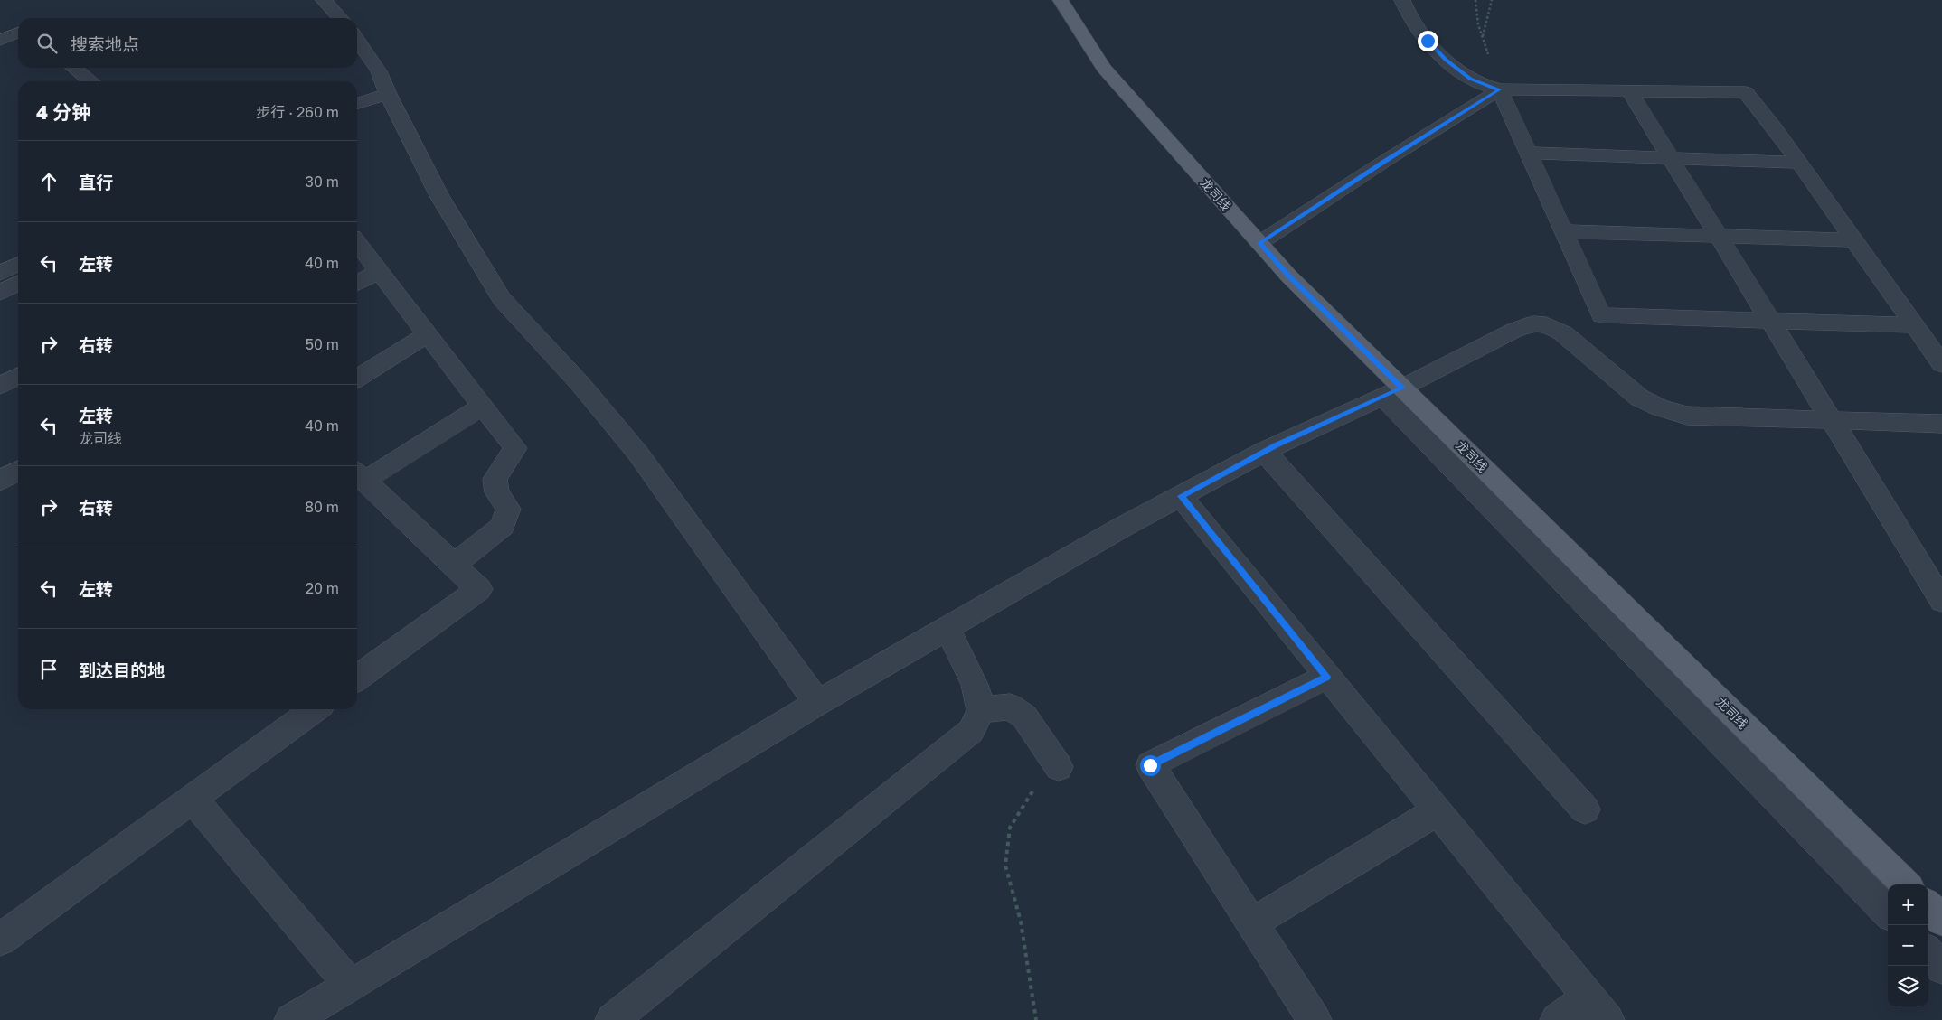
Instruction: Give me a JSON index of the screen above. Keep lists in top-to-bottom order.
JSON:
{
  "streets": {
    "main road": ["龙司线"]
  },
  "page": {
    "search": "搜索地点",
    "heading": ["4 分钟", "步行 · 260 m"],
    "list": [
      ["直行", "30 m"],
      ["左转", "40 m"],
      ["右转", "50 m"],
      ["左转", "龙司线", "40 m"],
      ["右转", "80 m"],
      ["左转", "20 m"],
      "到达目的地"
    ],
    "map_buttons": ["+", "−"]
  }
}
